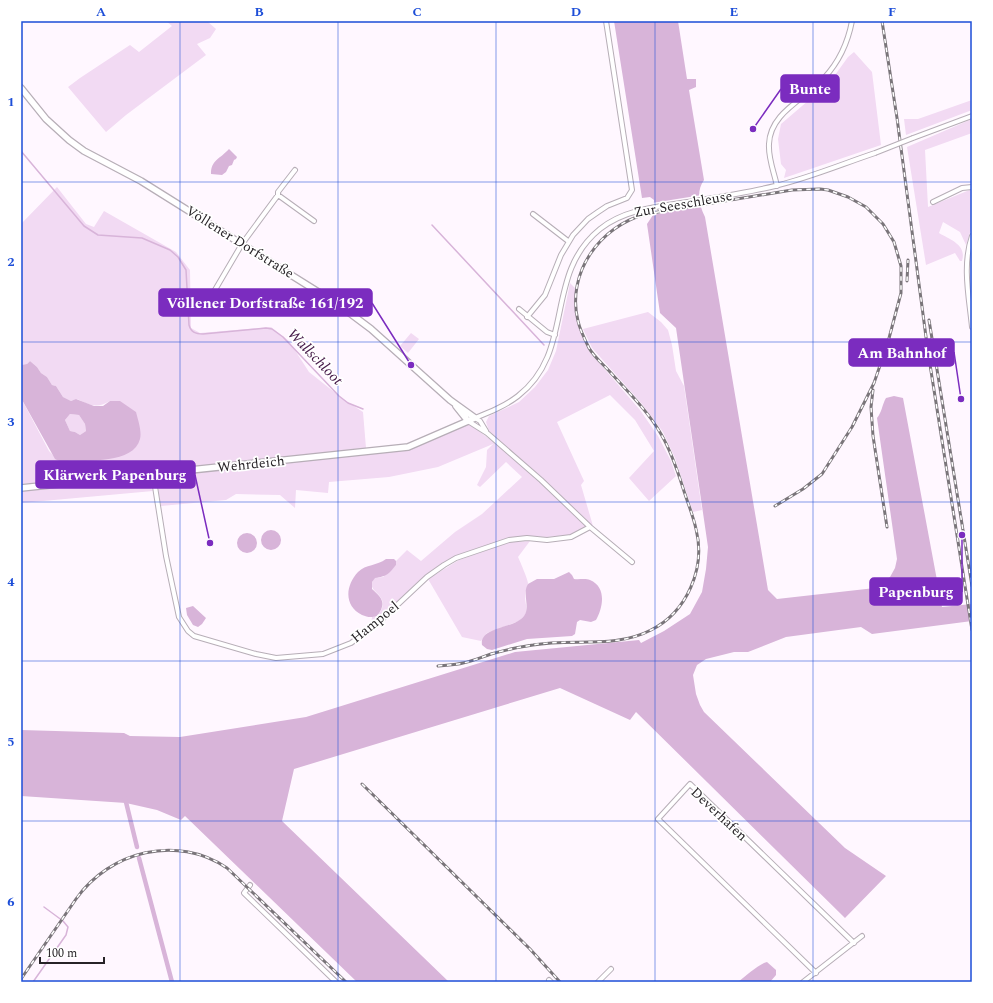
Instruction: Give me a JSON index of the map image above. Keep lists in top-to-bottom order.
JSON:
{
  "streets": {
    "street": [
      "Zur Seeschleuse",
      "Völlener Dorfstraße",
      "Wehrdeich",
      "Hampoel",
      "Deverhafen"
    ]
  },
  "crossings": [
    ["Zur Seeschleuse", "Völlener Dorfstraße"],
    ["Zur Seeschleuse", "Wehrdeich"],
    ["Völlener Dorfstraße", "Wehrdeich"],
    ["Wehrdeich", "Hampoel"]
  ],
  "water": ["Wallschloot"],
  "places": [
    "Bunte",
    "Völlener Dorfstraße 161/192",
    "Am Bahnhof",
    "Papenburg",
    "Klärwerk Papenburg"
  ],
  "scale_bar": "100 m",
  "grid": {
    "columns": [
      "A",
      "B",
      "C",
      "D",
      "E",
      "F"
    ],
    "rows": [
      "1",
      "2",
      "3",
      "4",
      "5",
      "6"
    ]
  }
}
